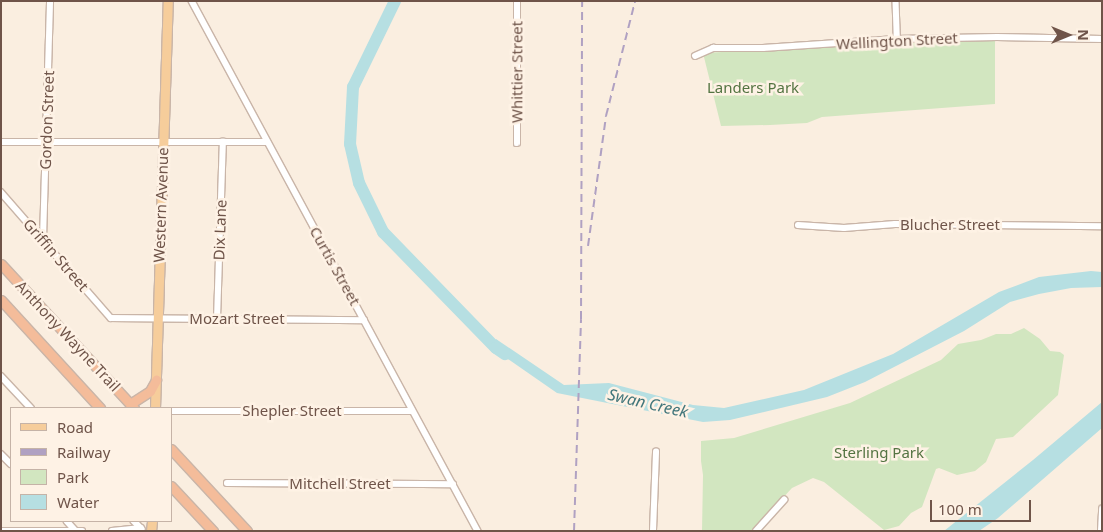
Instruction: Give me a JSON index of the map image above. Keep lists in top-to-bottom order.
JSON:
{
  "streets": {
    "highway": ["Anthony Wayne Trail"],
    "main road": ["Western Avenue"],
    "street": [
      "Wellington Street",
      "Whittier Street",
      "Gordon Street",
      "Blucher Street",
      "Dix Lane",
      "Griffin Street",
      "Curtis Street",
      "Mozart Street",
      "Shepler Street",
      "Mitchell Street"
    ]
  },
  "crossings": [
    ["Gordon Street", "Griffin Street"],
    ["Western Avenue", "Mozart Street"],
    ["Dix Lane", "Mozart Street"],
    ["Griffin Street", "Mozart Street"],
    ["Curtis Street", "Mozart Street"],
    ["Curtis Street", "Shepler Street"],
    ["Curtis Street", "Mitchell Street"]
  ],
  "water": ["Swan Creek"],
  "parks": ["Landers Park", "Sterling Park"],
  "legend": [
    "Road",
    "Railway",
    "Park",
    "Water"
  ],
  "scale_bar": "100 m",
  "north": "right"
}
